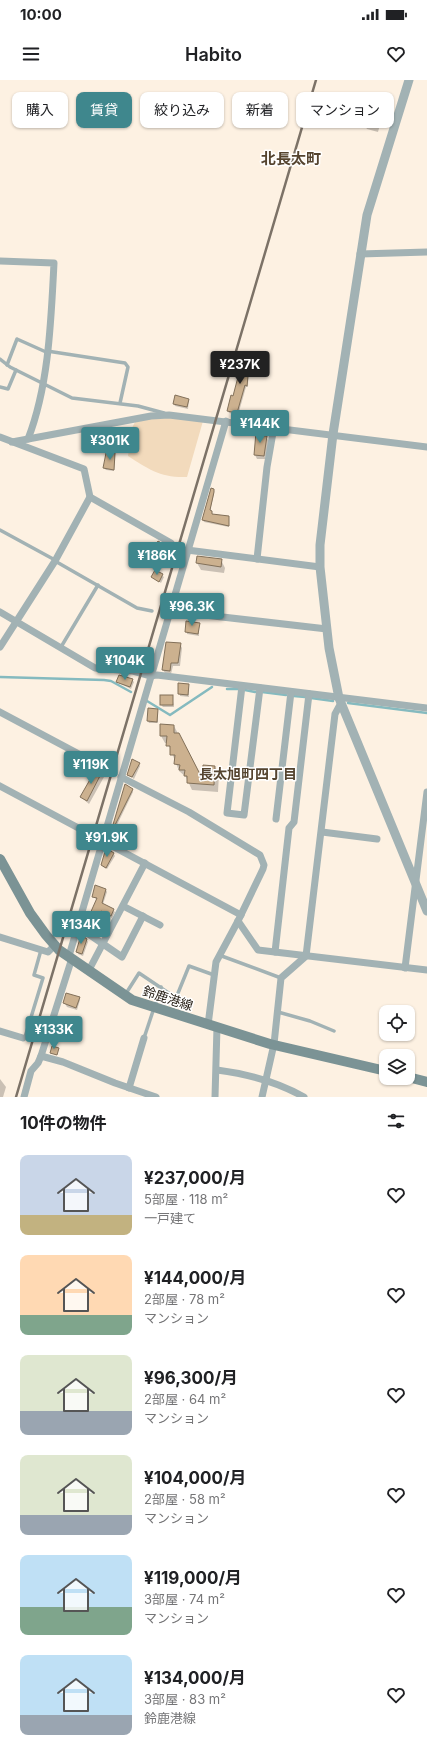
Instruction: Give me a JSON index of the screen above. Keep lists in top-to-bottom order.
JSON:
{
  "streets": {
    "main road": ["鈴鹿港線"]
  },
  "districts": ["北長太町", "長太旭町四丁目"],
  "page": {
    "status": "10:00",
    "header": "Habito",
    "chip": [
      "購入",
      "賃貸",
      "絞り込み",
      "新着",
      "マンション"
    ],
    "price": [
      "¥237K",
      "¥144K",
      "¥301K",
      "¥186K",
      "¥96.3K",
      "¥104K",
      "¥119K",
      "¥91.9K",
      "¥134K",
      "¥133K"
    ],
    "heading": "10件の物件",
    "list": [
      {
        "name": "¥237,000/月",
        "note": "5部屋 · 118 m² · 一戸建て"
      },
      {
        "name": "¥144,000/月",
        "note": "2部屋 · 78 m² · マンション"
      },
      {
        "name": "¥96,300/月",
        "note": "2部屋 · 64 m² · マンション"
      },
      {
        "name": "¥104,000/月",
        "note": "2部屋 · 58 m² · マンション"
      },
      {
        "name": "¥119,000/月",
        "note": "3部屋 · 74 m² · マンション"
      },
      {
        "name": "¥134,000/月",
        "note": "3部屋 · 83 m² · 鈴鹿港線"
      }
    ]
  }
}
